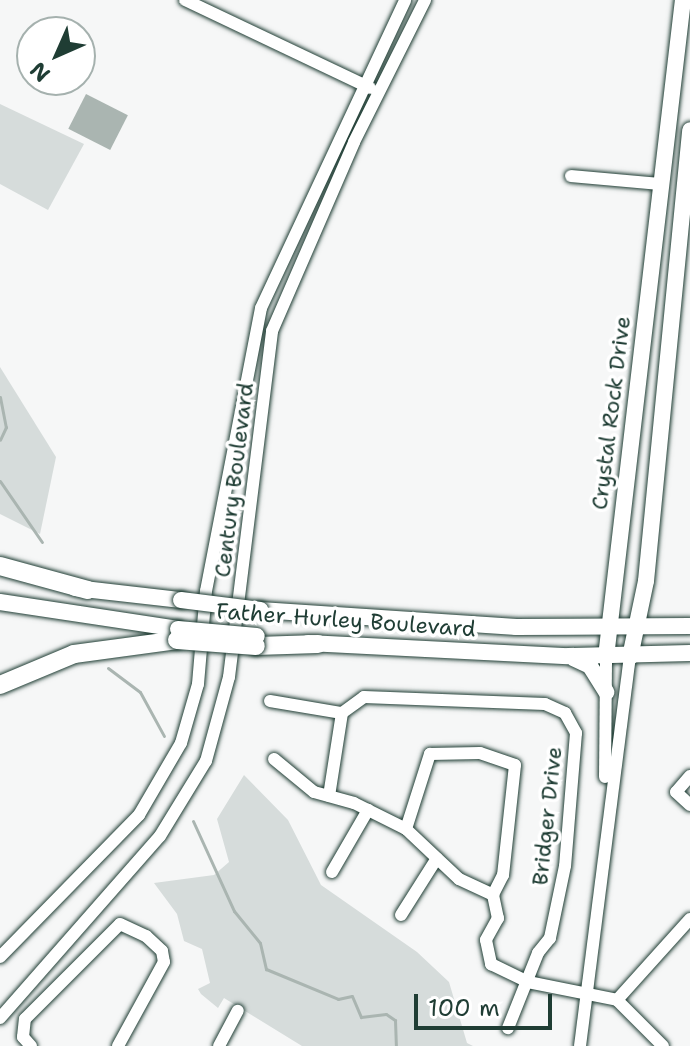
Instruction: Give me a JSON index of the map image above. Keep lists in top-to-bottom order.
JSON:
{
  "streets": {
    "main road": ["Crystal Rock Drive", "Father Hurley Boulevard"],
    "street": ["Century Boulevard", "Bridger Drive"]
  },
  "crossings": [
    ["Crystal Rock Drive", "Father Hurley Boulevard"]
  ],
  "scale_bar": "100 m",
  "north": "bottom left"
}
